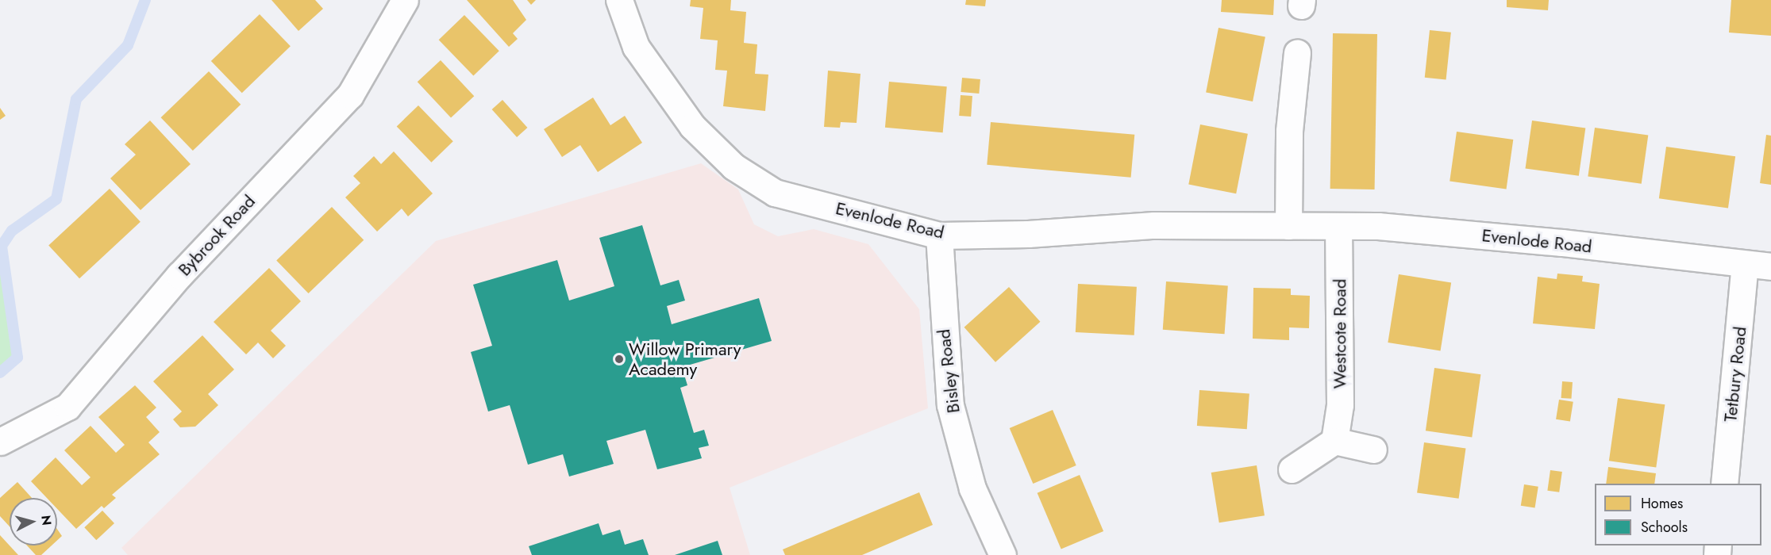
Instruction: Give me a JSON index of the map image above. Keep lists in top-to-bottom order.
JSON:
{
  "streets": {
    "street": [
      "Evenlode Road",
      "Bybrook Road",
      "Westcote Road",
      "Bisley Road",
      "Tetbury Road"
    ]
  },
  "crossings": [
    ["Evenlode Road", "Westcote Road"],
    ["Evenlode Road", "Bisley Road"],
    ["Evenlode Road", "Tetbury Road"]
  ],
  "places": ["Willow Primary Academy"],
  "legend": ["Homes", "Schools"],
  "north": "right"
}
